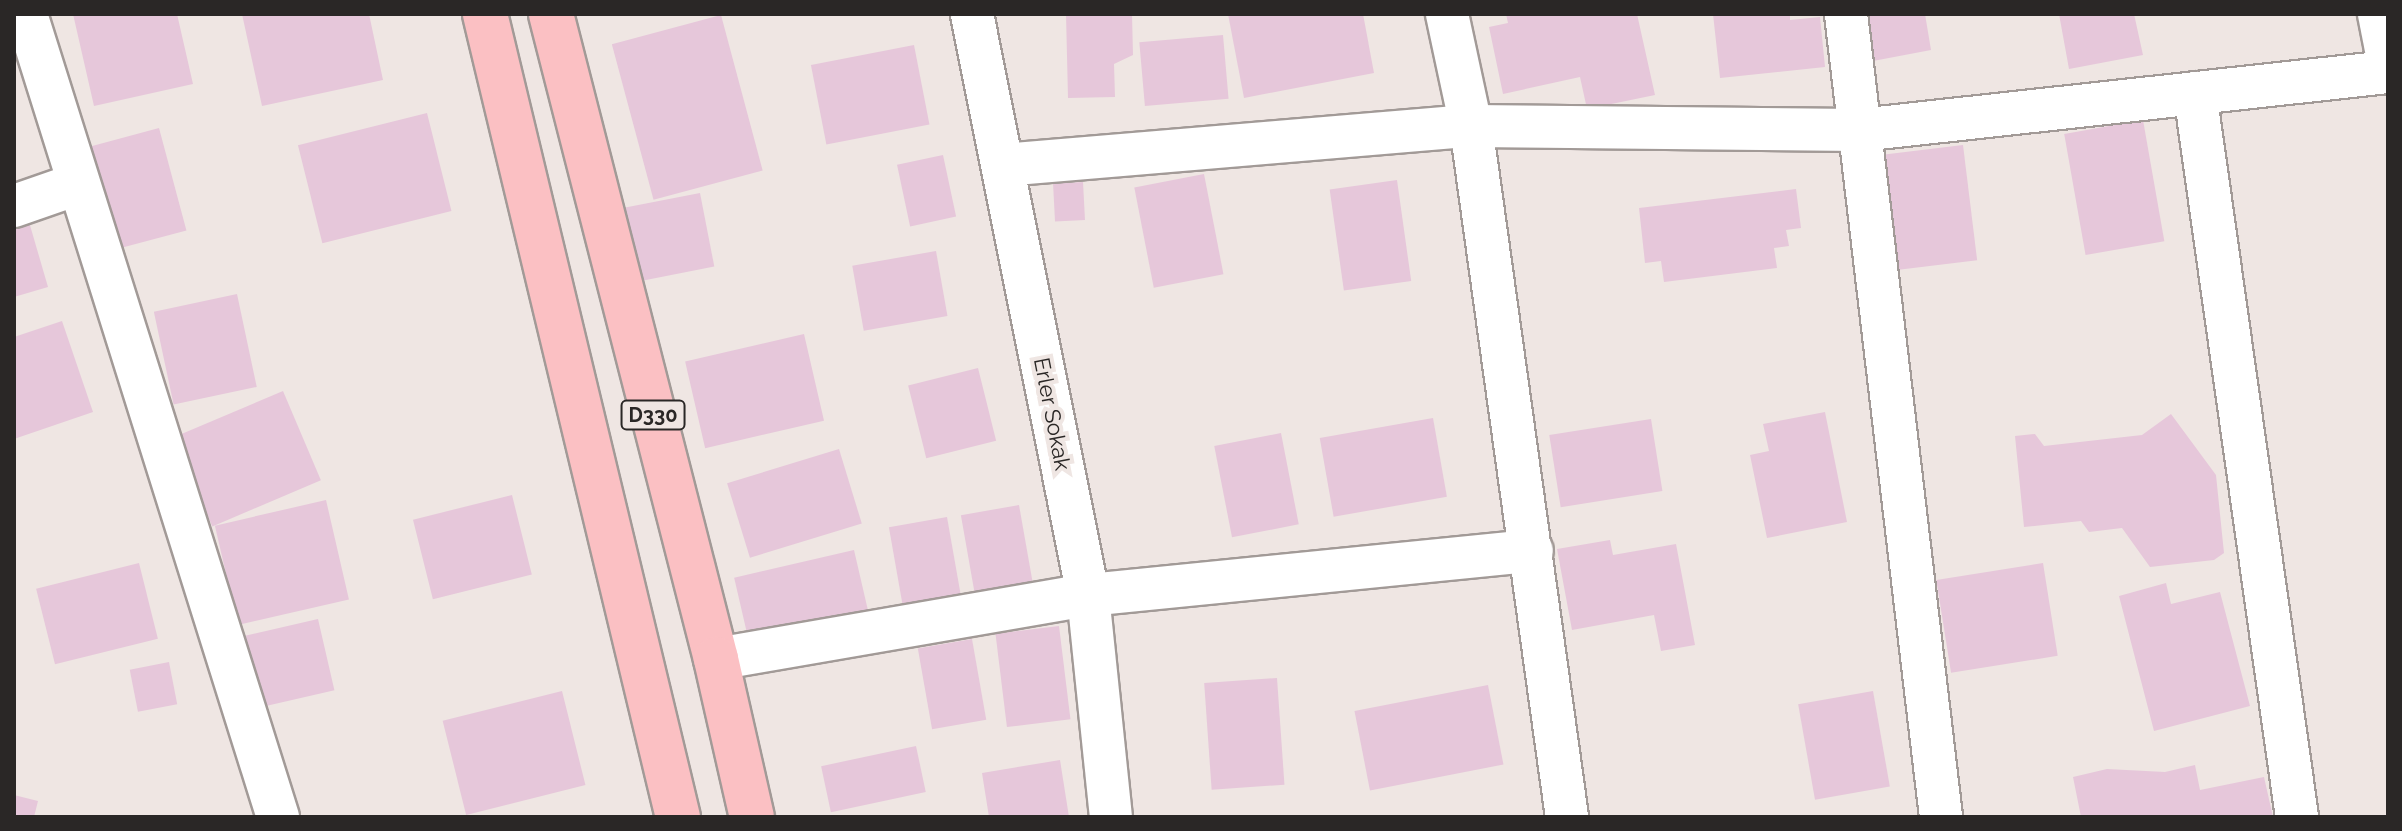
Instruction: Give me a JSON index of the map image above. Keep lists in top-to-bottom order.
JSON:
{
  "streets": {
    "main road": ["D330"],
    "street": ["Erler Sokak"]
  }
}
